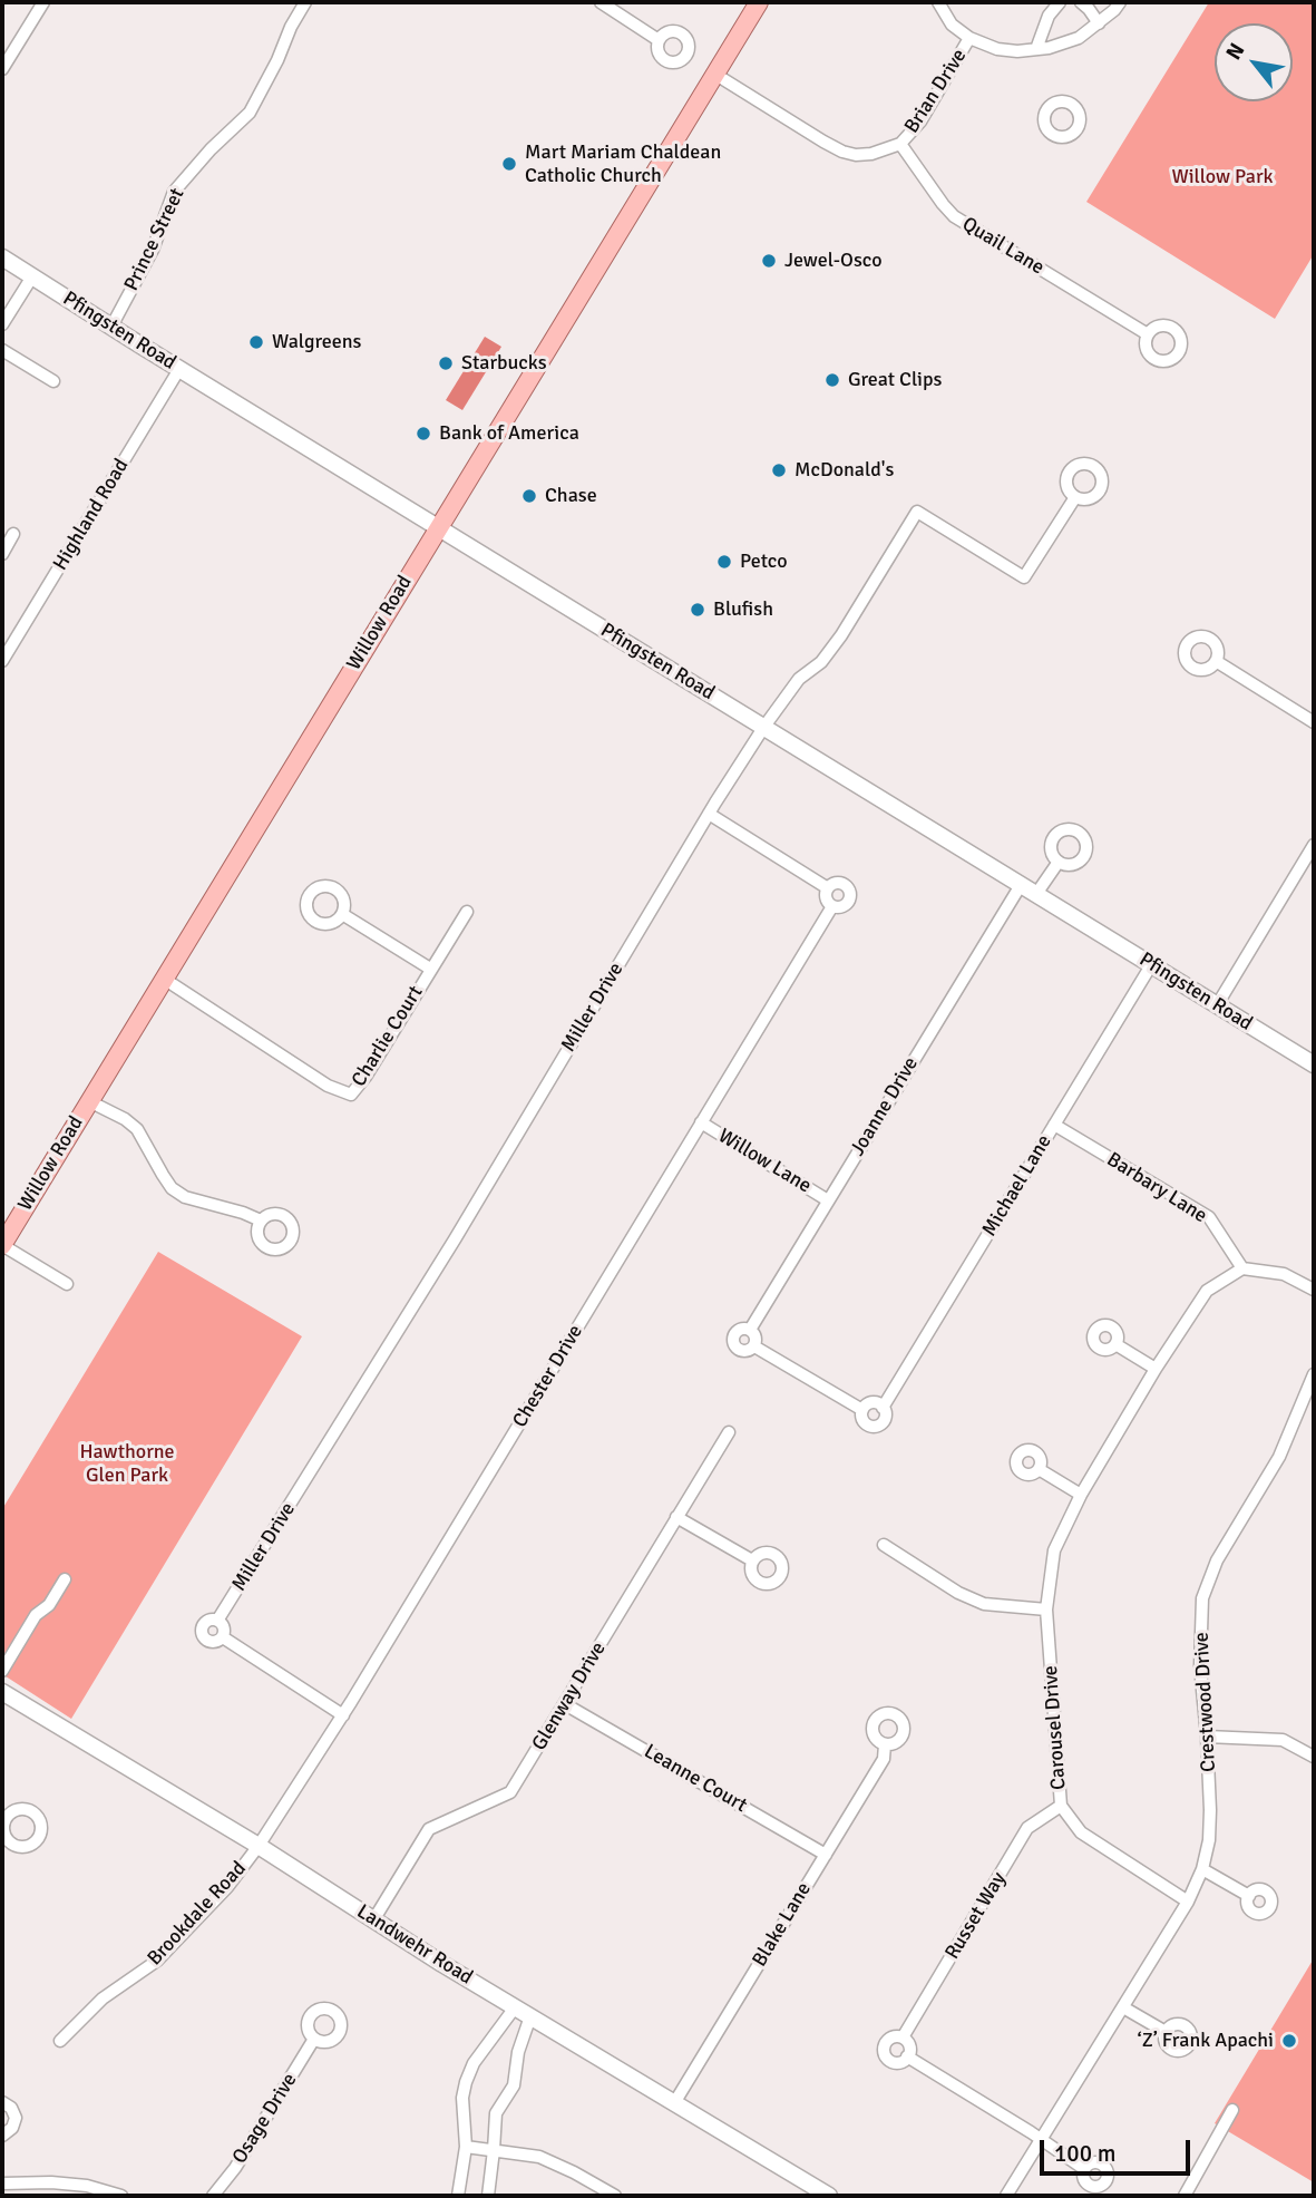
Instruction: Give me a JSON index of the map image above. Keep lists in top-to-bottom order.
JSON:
{
  "streets": {
    "main road": ["Pfingsten Road", "Willow Road", "Landwehr Road"],
    "street": [
      "Brian Drive",
      "Prince Street",
      "Quail Lane",
      "Highland Road",
      "Miller Drive",
      "Charlie Court",
      "Joanne Drive",
      "Willow Lane",
      "Michael Lane",
      "Barbary Lane",
      "Chester Drive",
      "Glenway Drive",
      "Crestwood Drive",
      "Carousel Drive",
      "Leanne Court",
      "Brookdale Road",
      "Russet Way",
      "Blake Lane",
      "Osage Drive"
    ]
  },
  "crossings": [
    ["Brian Drive", "Quail Lane"],
    ["Prince Street", "Pfingsten Road"],
    ["Pfingsten Road", "Highland Road"],
    ["Pfingsten Road", "Willow Road"],
    ["Pfingsten Road", "Miller Drive"],
    ["Pfingsten Road", "Joanne Drive"],
    ["Pfingsten Road", "Michael Lane"],
    ["Willow Road", "Charlie Court"],
    ["Joanne Drive", "Willow Lane"],
    ["Willow Lane", "Chester Drive"],
    ["Michael Lane", "Barbary Lane"],
    ["Barbary Lane", "Carousel Drive"],
    ["Chester Drive", "Brookdale Road"],
    ["Chester Drive", "Landwehr Road"],
    ["Glenway Drive", "Leanne Court"],
    ["Glenway Drive", "Landwehr Road"],
    ["Crestwood Drive", "Carousel Drive"],
    ["Carousel Drive", "Russet Way"],
    ["Leanne Court", "Blake Lane"],
    ["Brookdale Road", "Landwehr Road"],
    ["Blake Lane", "Landwehr Road"]
  ],
  "parks": ["Willow Park", "Hawthorne Glen Park"],
  "places": [
    "Mart Mariam Chaldean Catholic Church",
    "Jewel-Osco",
    "Walgreens",
    "Starbucks",
    "Great Clips",
    "Bank of America",
    "McDonald's",
    "Chase",
    "Petco",
    "Blufish",
    "‘Z’ Frank Apachi"
  ],
  "scale_bar": "100 m",
  "north": "top left"
}
